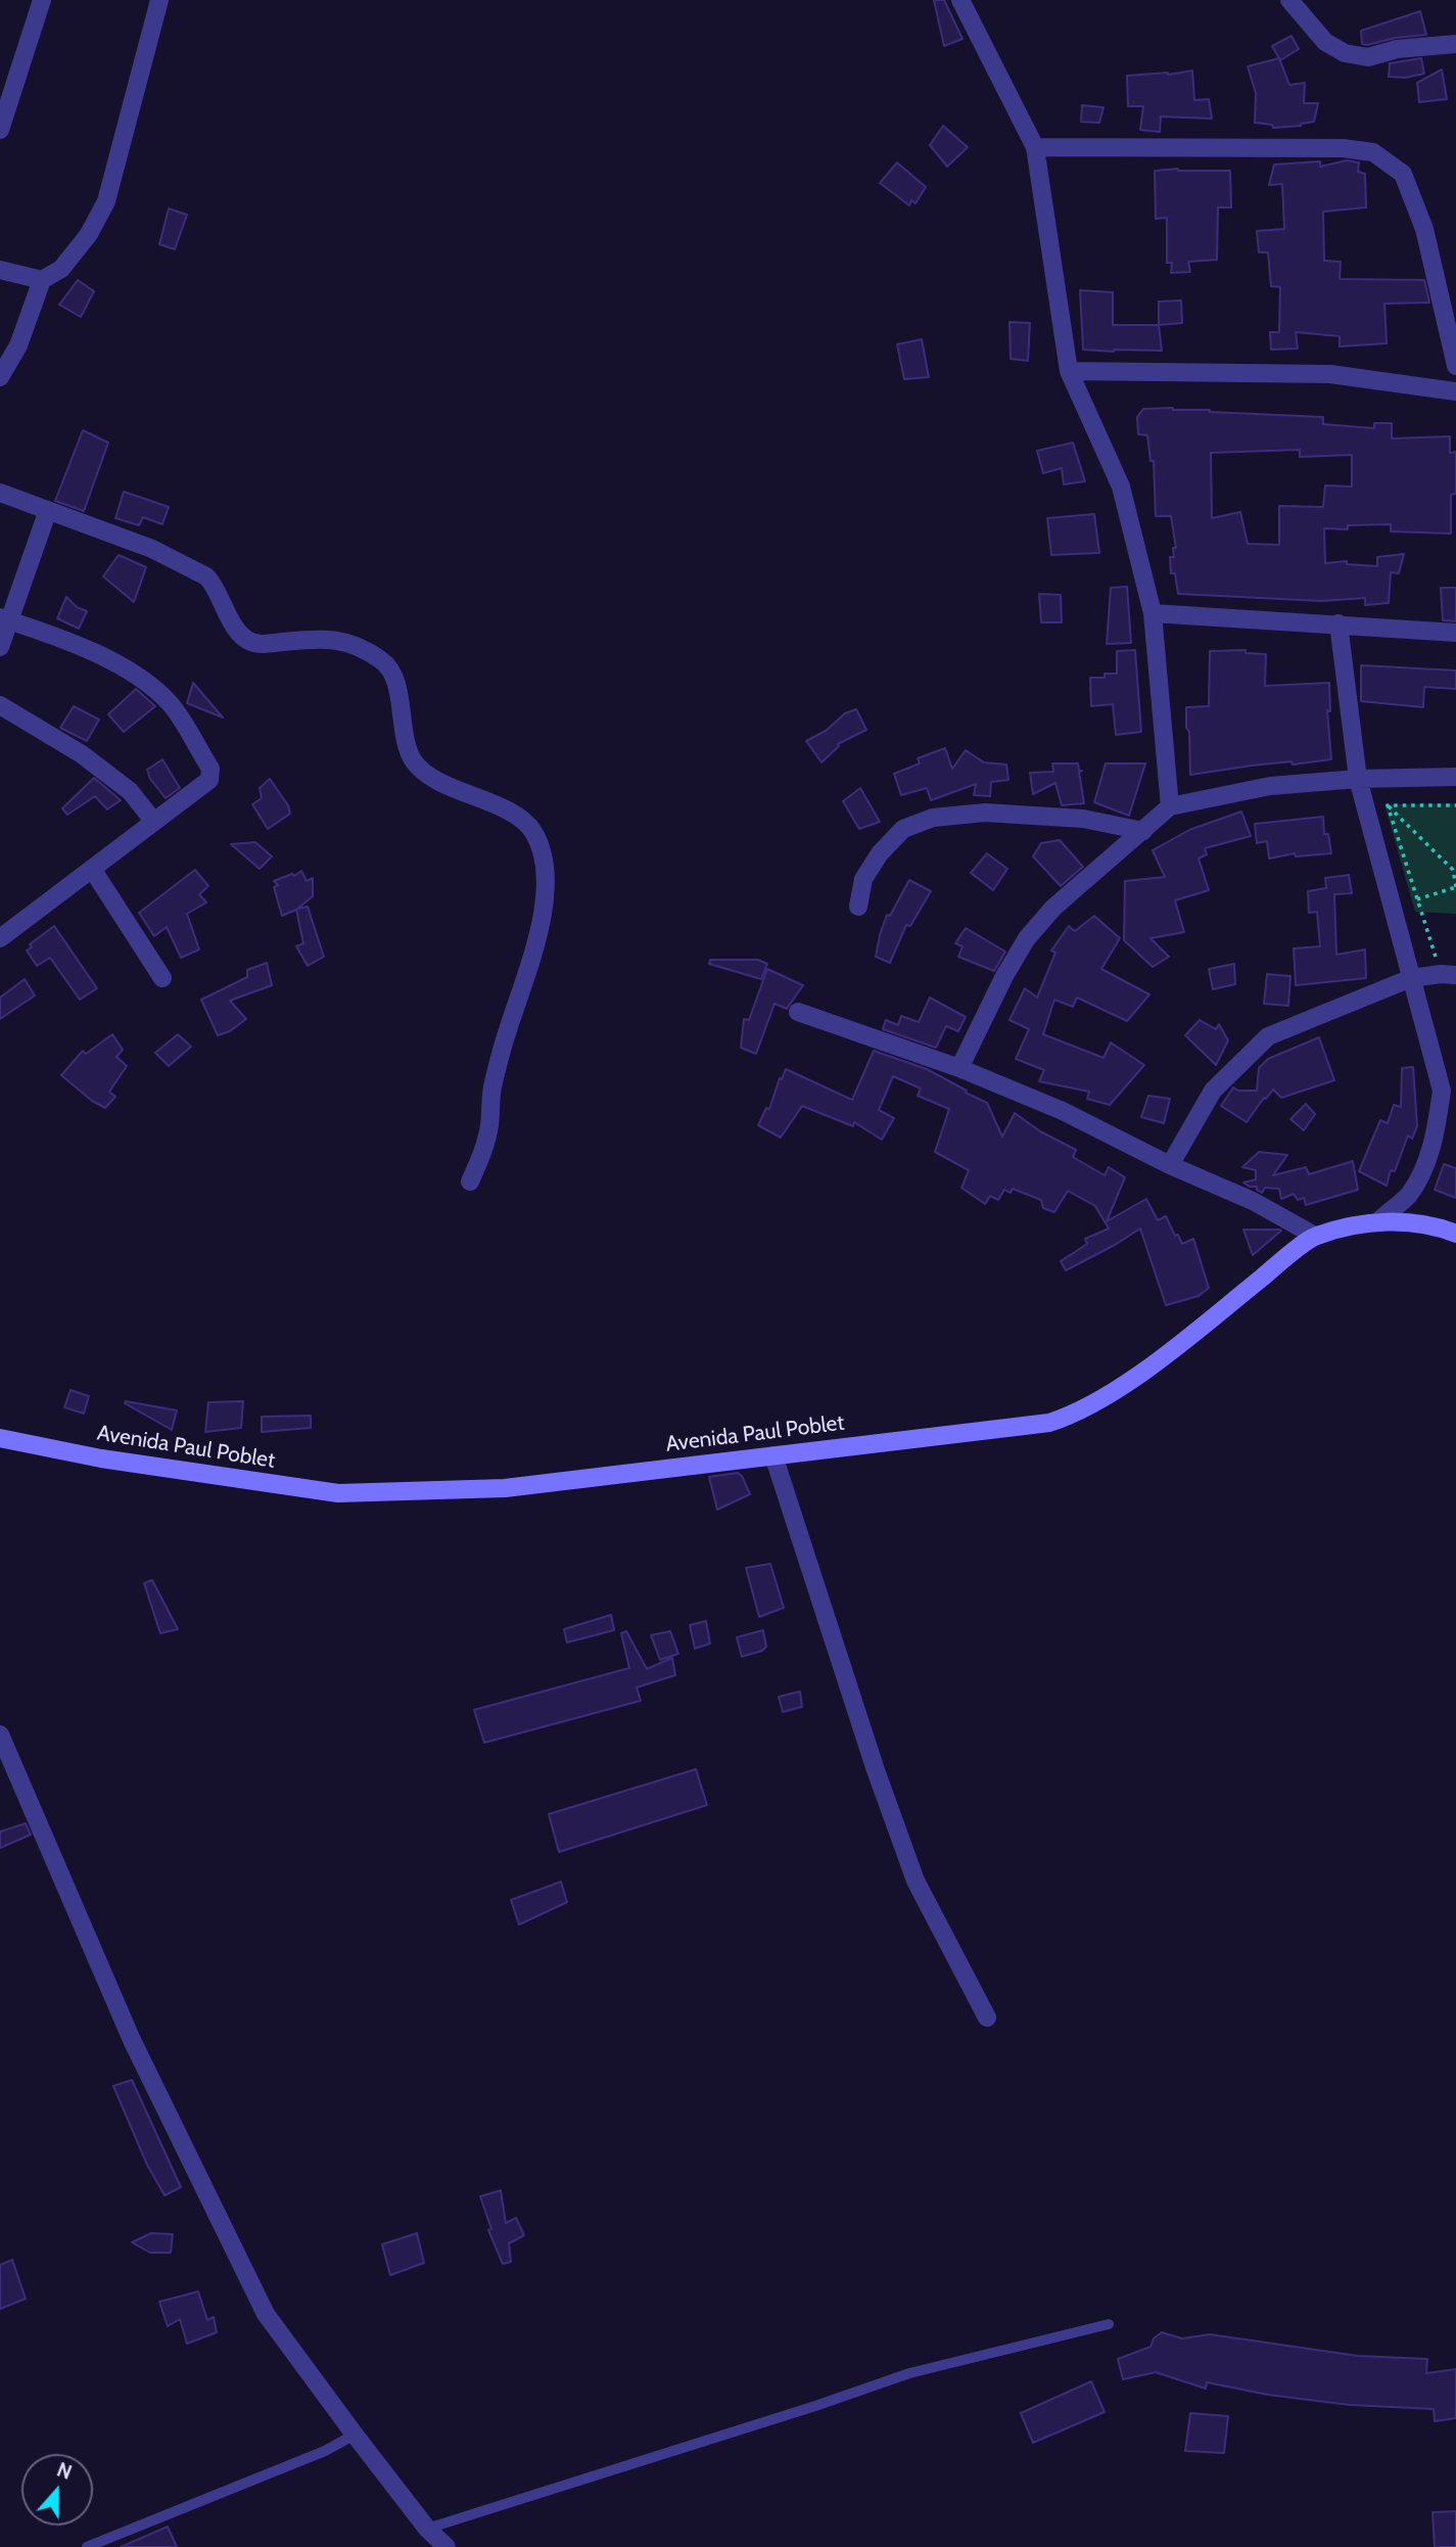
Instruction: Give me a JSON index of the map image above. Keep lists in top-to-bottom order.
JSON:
{
  "streets": {
    "main road": ["Avenida Paul Poblet"]
  },
  "north": "top"
}
